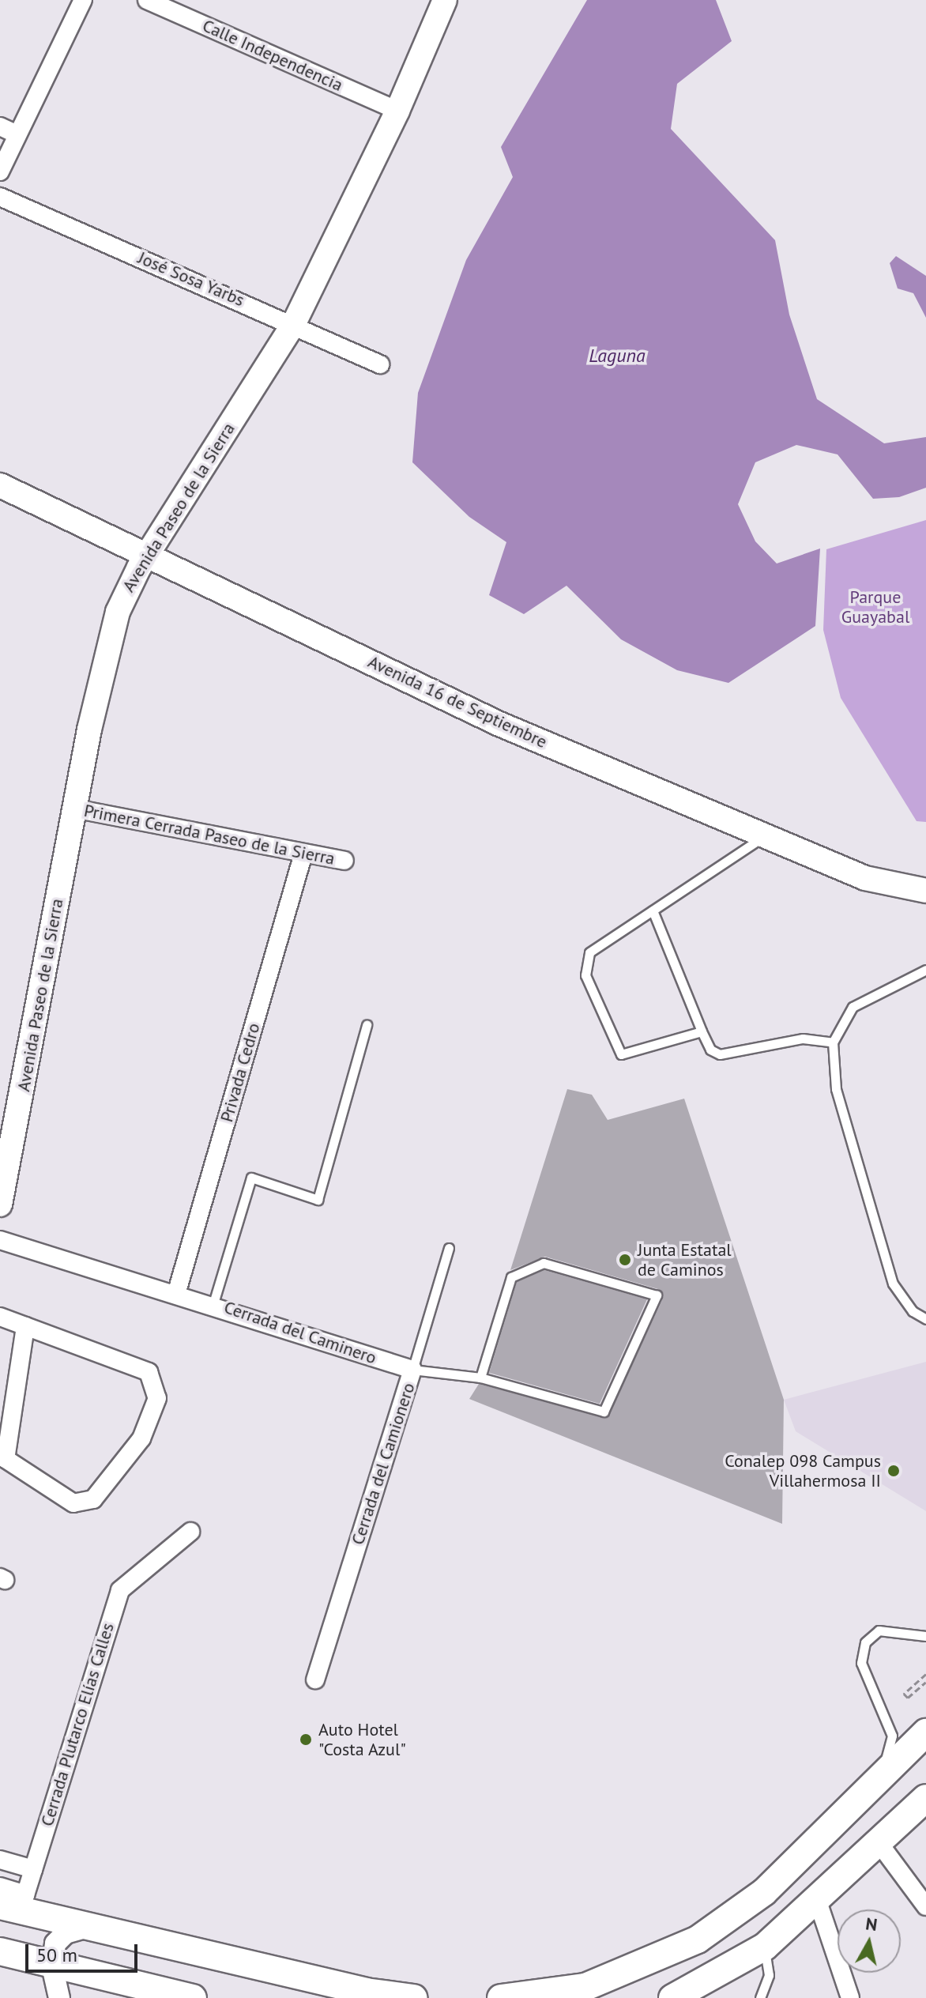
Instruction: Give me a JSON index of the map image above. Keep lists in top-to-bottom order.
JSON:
{
  "streets": {
    "main road": ["Avenida Paseo de la Sierra", "Avenida 16 de Septiembre"],
    "street": [
      "Calle Independencia",
      "José Sosa Yarbs",
      "Primera Cerrada Paseo de la Sierra",
      "Privada Cedro",
      "Cerrada del Caminero",
      "Cerrada del Camionero",
      "Cerrada Plutarco Elías Calles"
    ]
  },
  "crossings": [
    ["Calle Independencia", "Avenida Paseo de la Sierra"],
    ["José Sosa Yarbs", "Avenida Paseo de la Sierra"],
    ["Avenida Paseo de la Sierra", "Avenida 16 de Septiembre"],
    ["Avenida Paseo de la Sierra", "Primera Cerrada Paseo de la Sierra"],
    ["Primera Cerrada Paseo de la Sierra", "Privada Cedro"],
    ["Privada Cedro", "Cerrada del Caminero"],
    ["Cerrada del Caminero", "Cerrada del Camionero"]
  ],
  "water": ["Laguna"],
  "parks": ["Parque Guayabal"],
  "places": ["Junta Estatal de Caminos", "Conalep 098 Campus Villahermosa II", "Auto Hotel \"Costa Azul\""],
  "scale_bar": "50 m",
  "north": "top"
}
